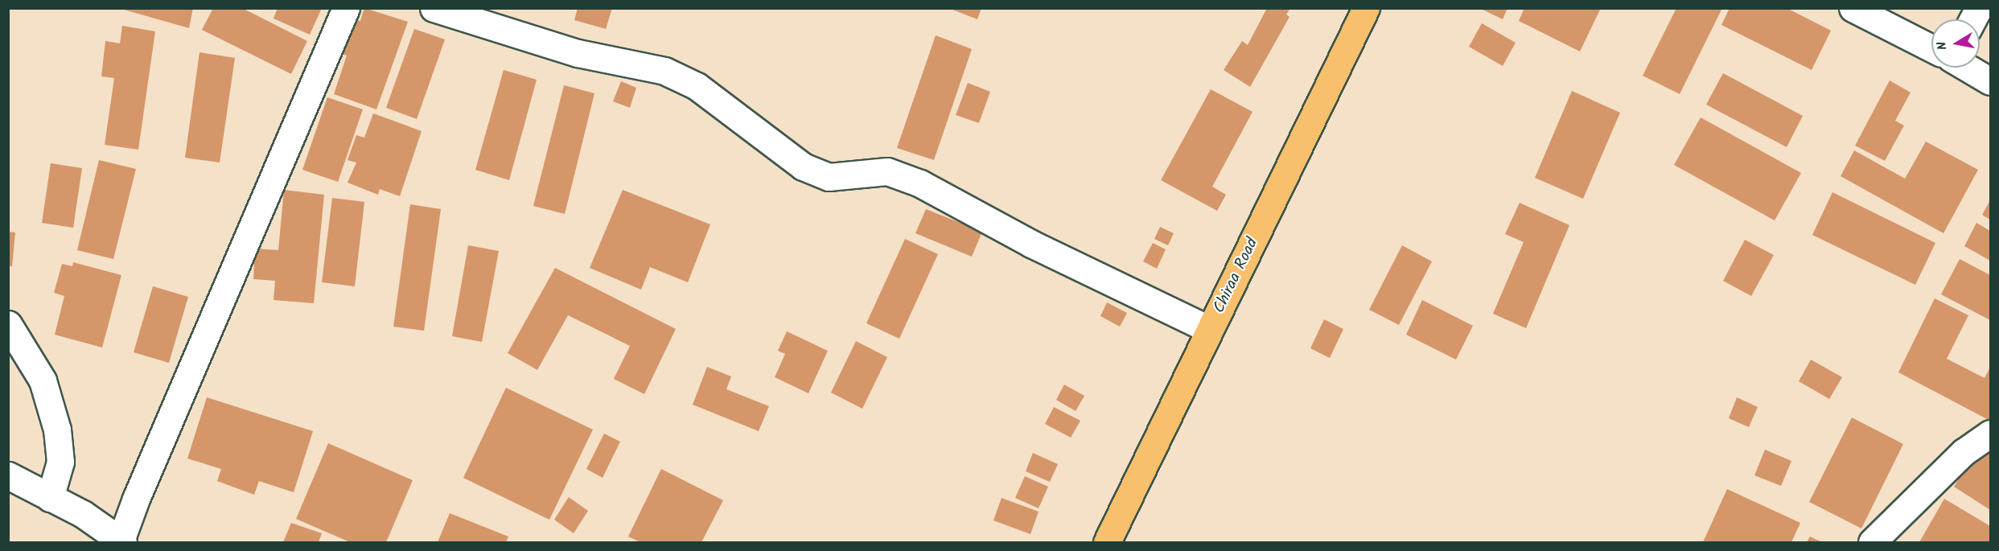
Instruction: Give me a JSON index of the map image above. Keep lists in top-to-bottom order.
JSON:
{
  "streets": {
    "highway": ["Chiraa Road"]
  },
  "north": "left"
}
